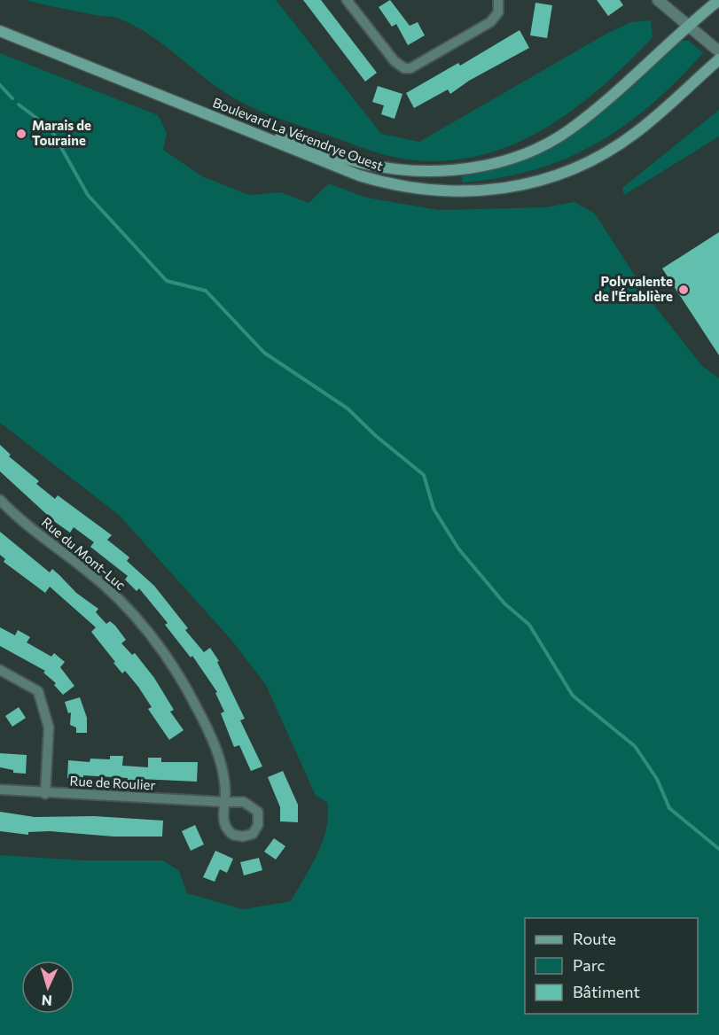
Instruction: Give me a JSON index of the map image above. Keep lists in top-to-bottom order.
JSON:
{
  "streets": {
    "main road": ["Boulevard La Vérendrye Ouest"],
    "street": ["Rue du Mont-Luc", "Rue de Roulier"]
  },
  "crossings": [
    ["Rue du Mont-Luc", "Rue de Roulier"]
  ],
  "places": ["Marais de Touraine", "Polyvalente de l'Érablière"],
  "legend": ["Route", "Parc", "Bâtiment"],
  "north": "bottom"
}
